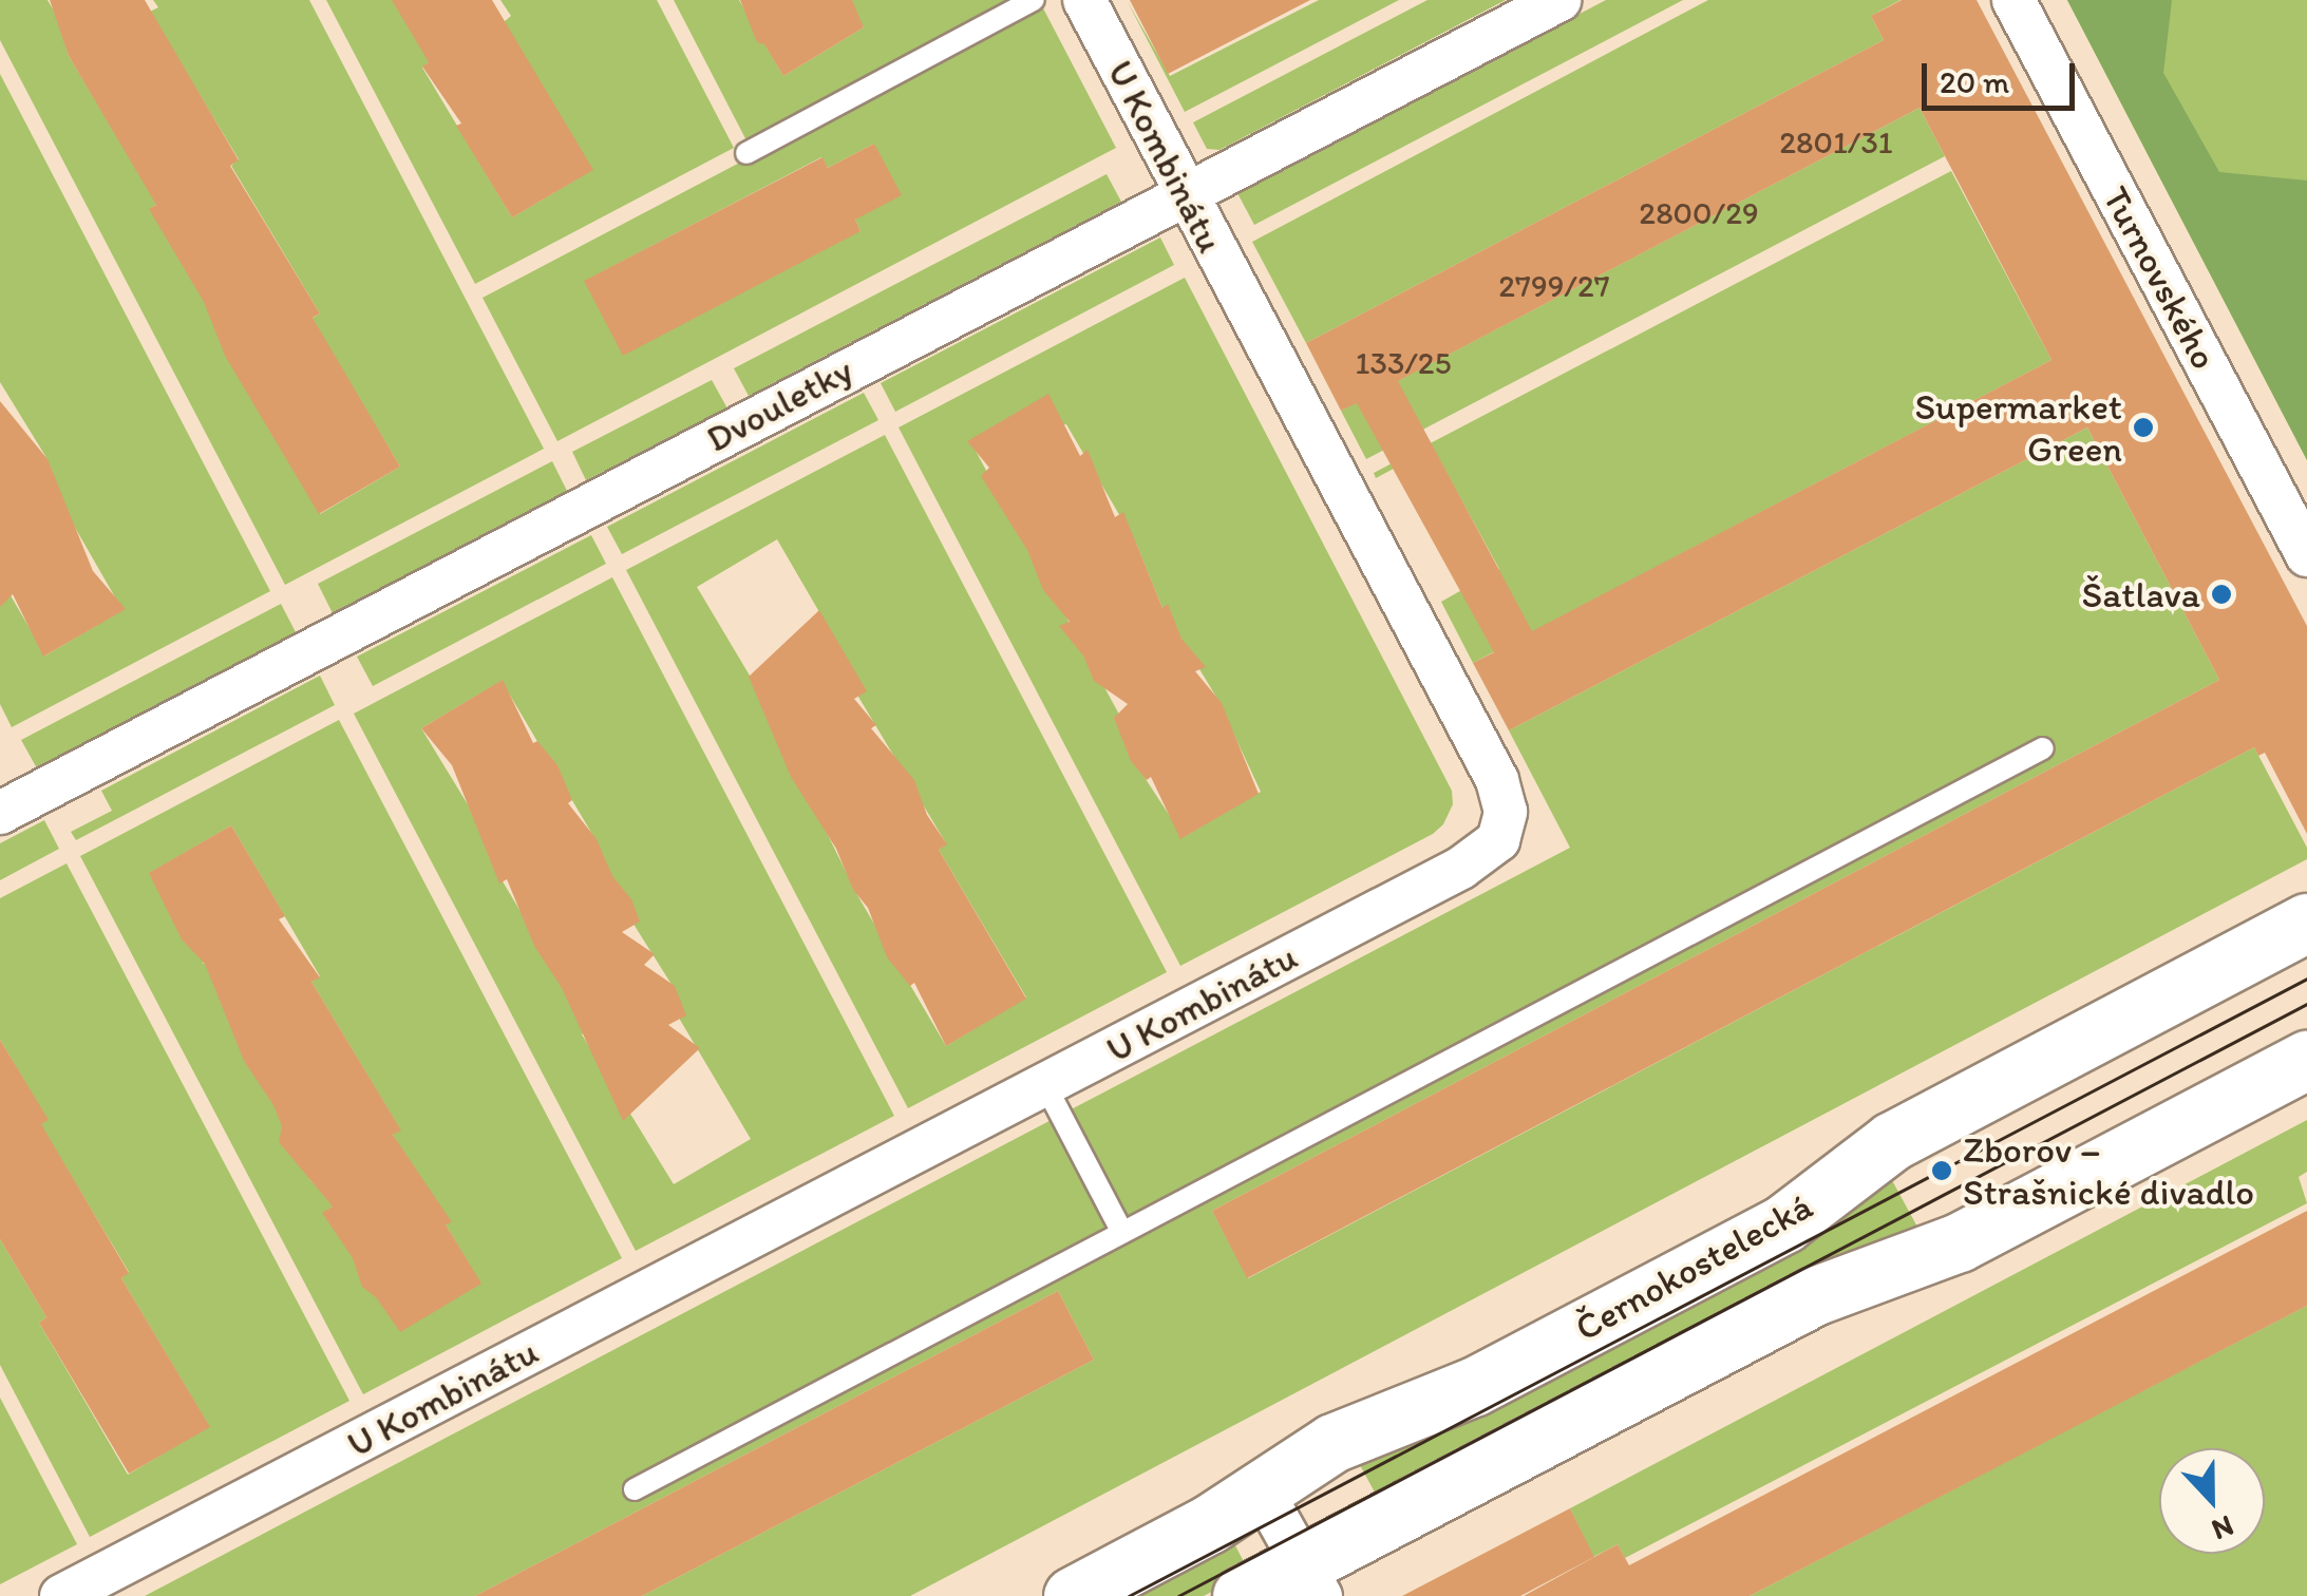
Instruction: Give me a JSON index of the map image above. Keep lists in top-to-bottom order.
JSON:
{
  "streets": {
    "main road": ["Černokostelecká"],
    "street": ["U Kombinátu", "Turnovského", "Dvouletky"]
  },
  "crossings": [
    ["U Kombinátu", "Dvouletky"]
  ],
  "places": ["Supermarket Green", "Šatlava", "Zborov – Strašnické divadlo"],
  "house_numbers": [
    "2801/31",
    "2800/29",
    "2799/27",
    "133/25"
  ],
  "scale_bar": "20 m",
  "north": "bottom"
}
